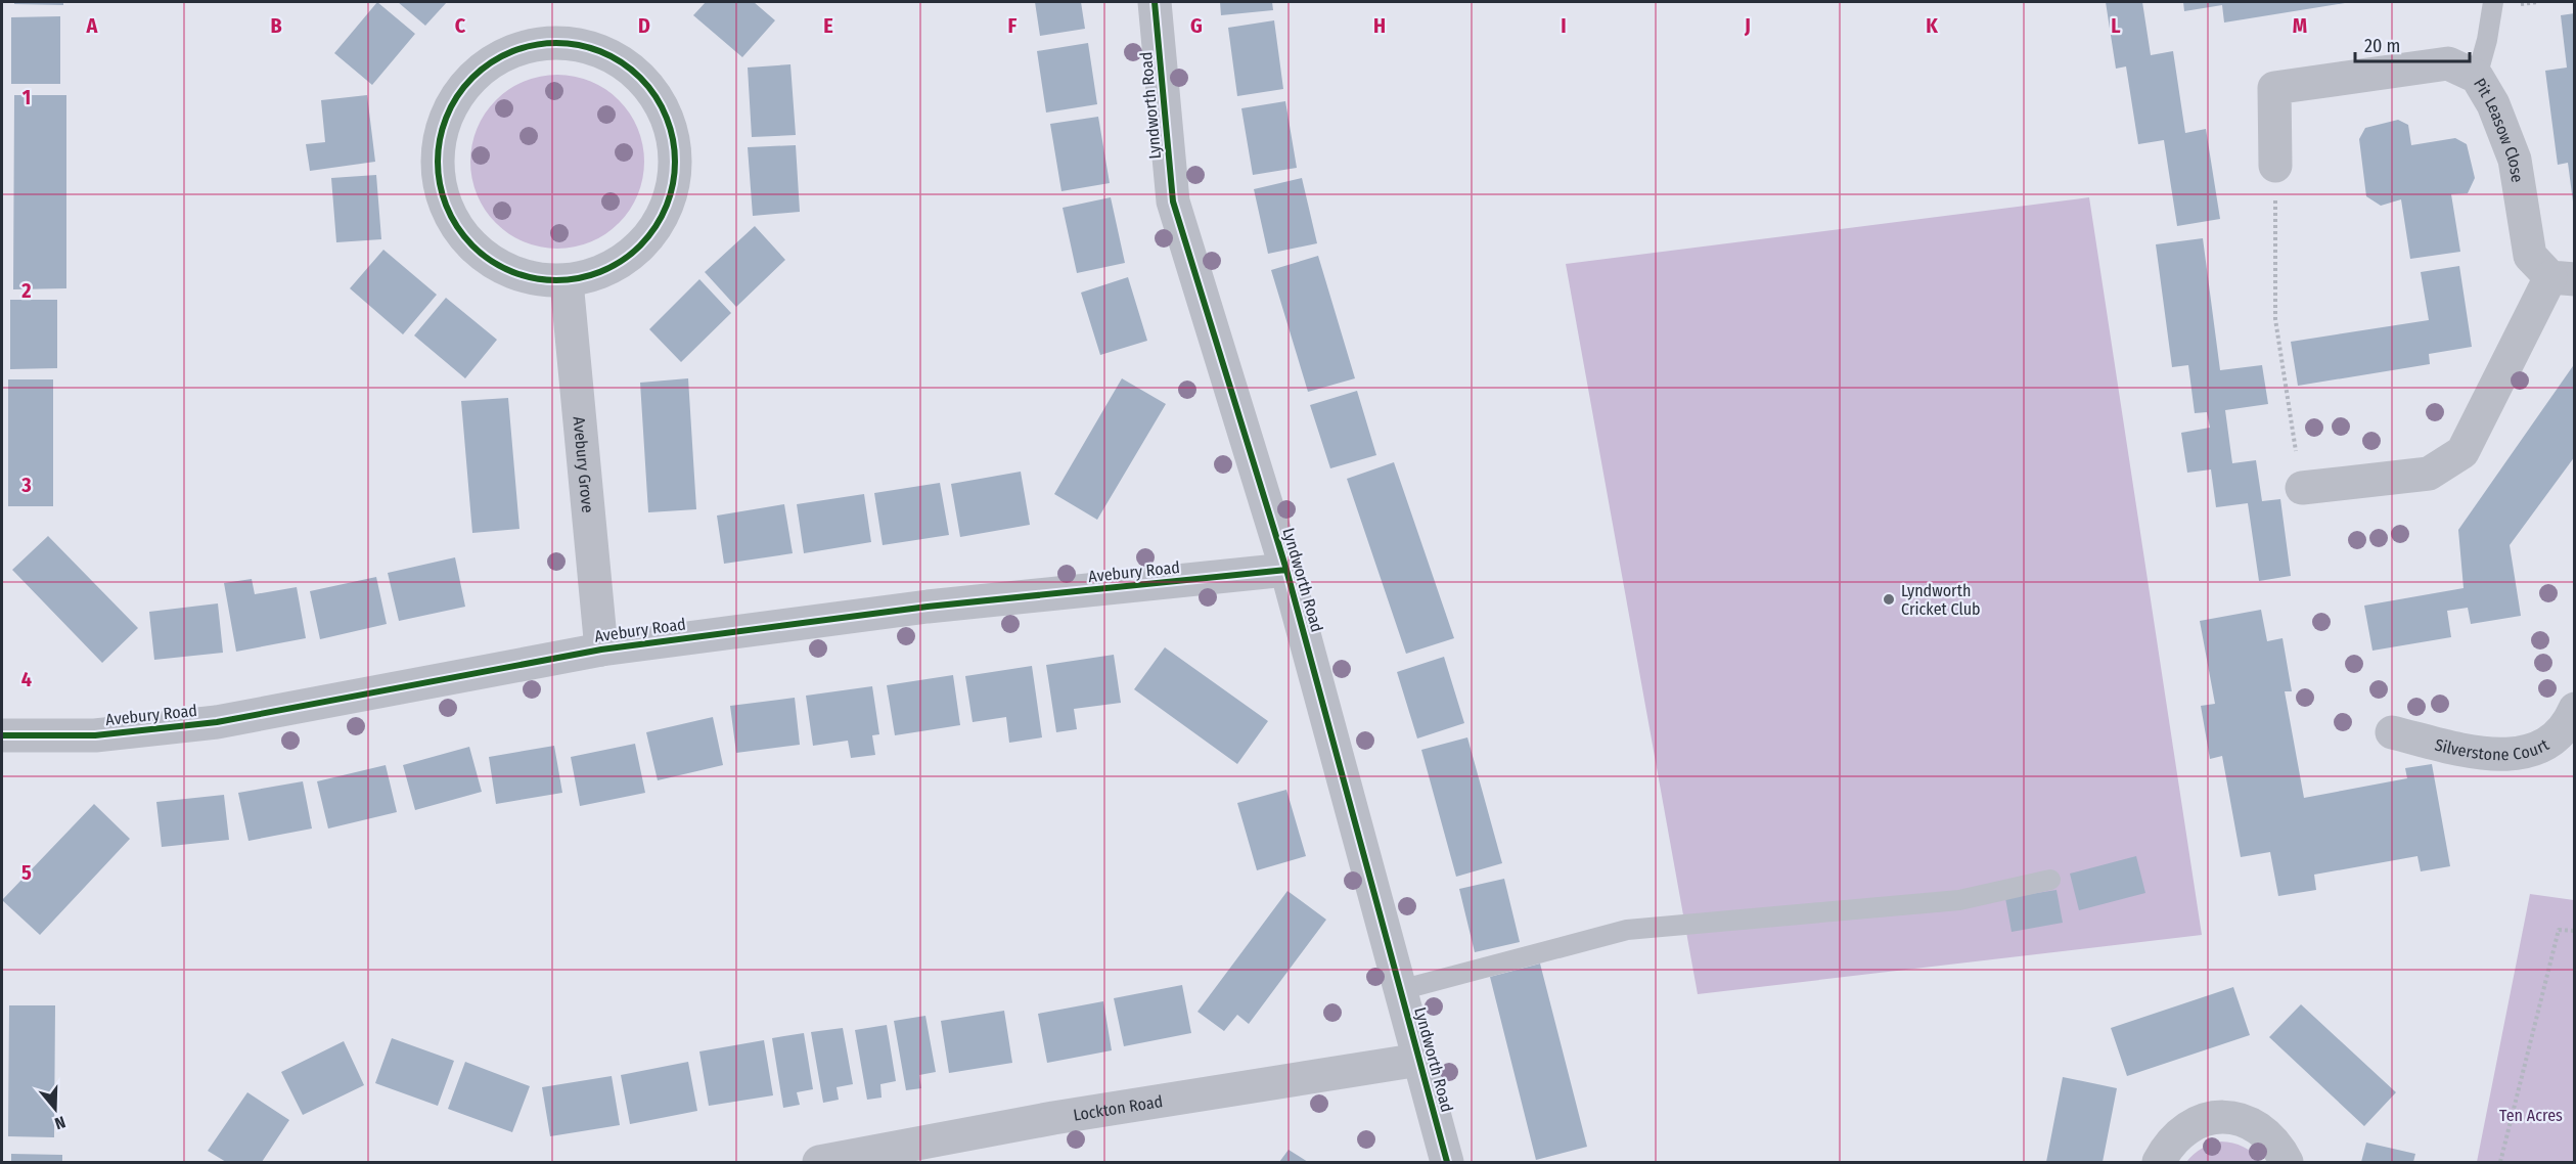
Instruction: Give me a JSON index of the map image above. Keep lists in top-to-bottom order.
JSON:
{
  "streets": {
    "street": [
      "Lyndworth Road",
      "Pit Leasow Close",
      "Avebury Grove",
      "Avebury Road",
      "Silverstone Court",
      "Lockton Road"
    ]
  },
  "crossings": [
    ["Lyndworth Road", "Avebury Road"],
    ["Lyndworth Road", "Lockton Road"],
    ["Avebury Grove", "Avebury Road"]
  ],
  "parks": ["Ten Acres"],
  "places": ["Lyndworth Cricket Club"],
  "scale_bar": "20 m",
  "north": "bottom",
  "grid": {
    "columns": [
      "A",
      "B",
      "C",
      "D",
      "E",
      "F",
      "G",
      "H",
      "I",
      "J",
      "K",
      "L",
      "M"
    ],
    "rows": [
      "1",
      "2",
      "3",
      "4",
      "5"
    ]
  }
}
